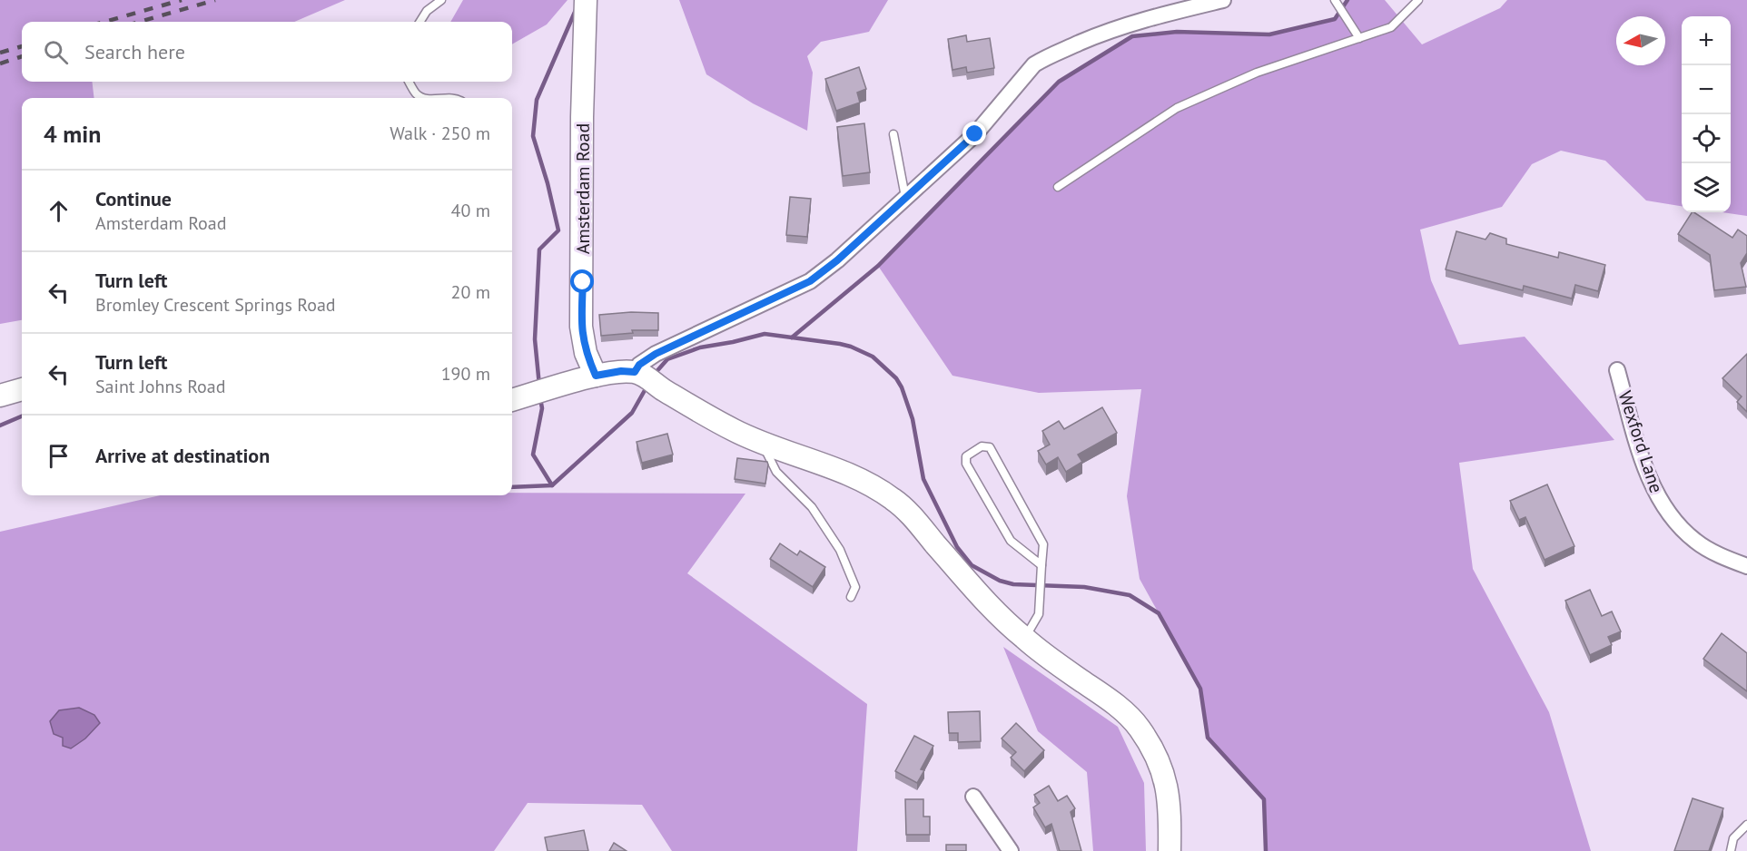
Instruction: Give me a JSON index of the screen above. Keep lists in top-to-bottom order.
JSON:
{
  "streets": {
    "street": ["Amsterdam Road", "Wexford Lane"]
  },
  "north": "left",
  "page": {
    "map_buttons": ["+", "−"],
    "search": "Search here",
    "heading": ["4 min", "Walk · 250 m"],
    "list": [
      ["Continue", "Amsterdam Road", "40 m"],
      ["Turn left", "Bromley Crescent Springs Road", "20 m"],
      ["Turn left", "Saint Johns Road", "190 m"],
      "Arrive at destination"
    ]
  }
}
